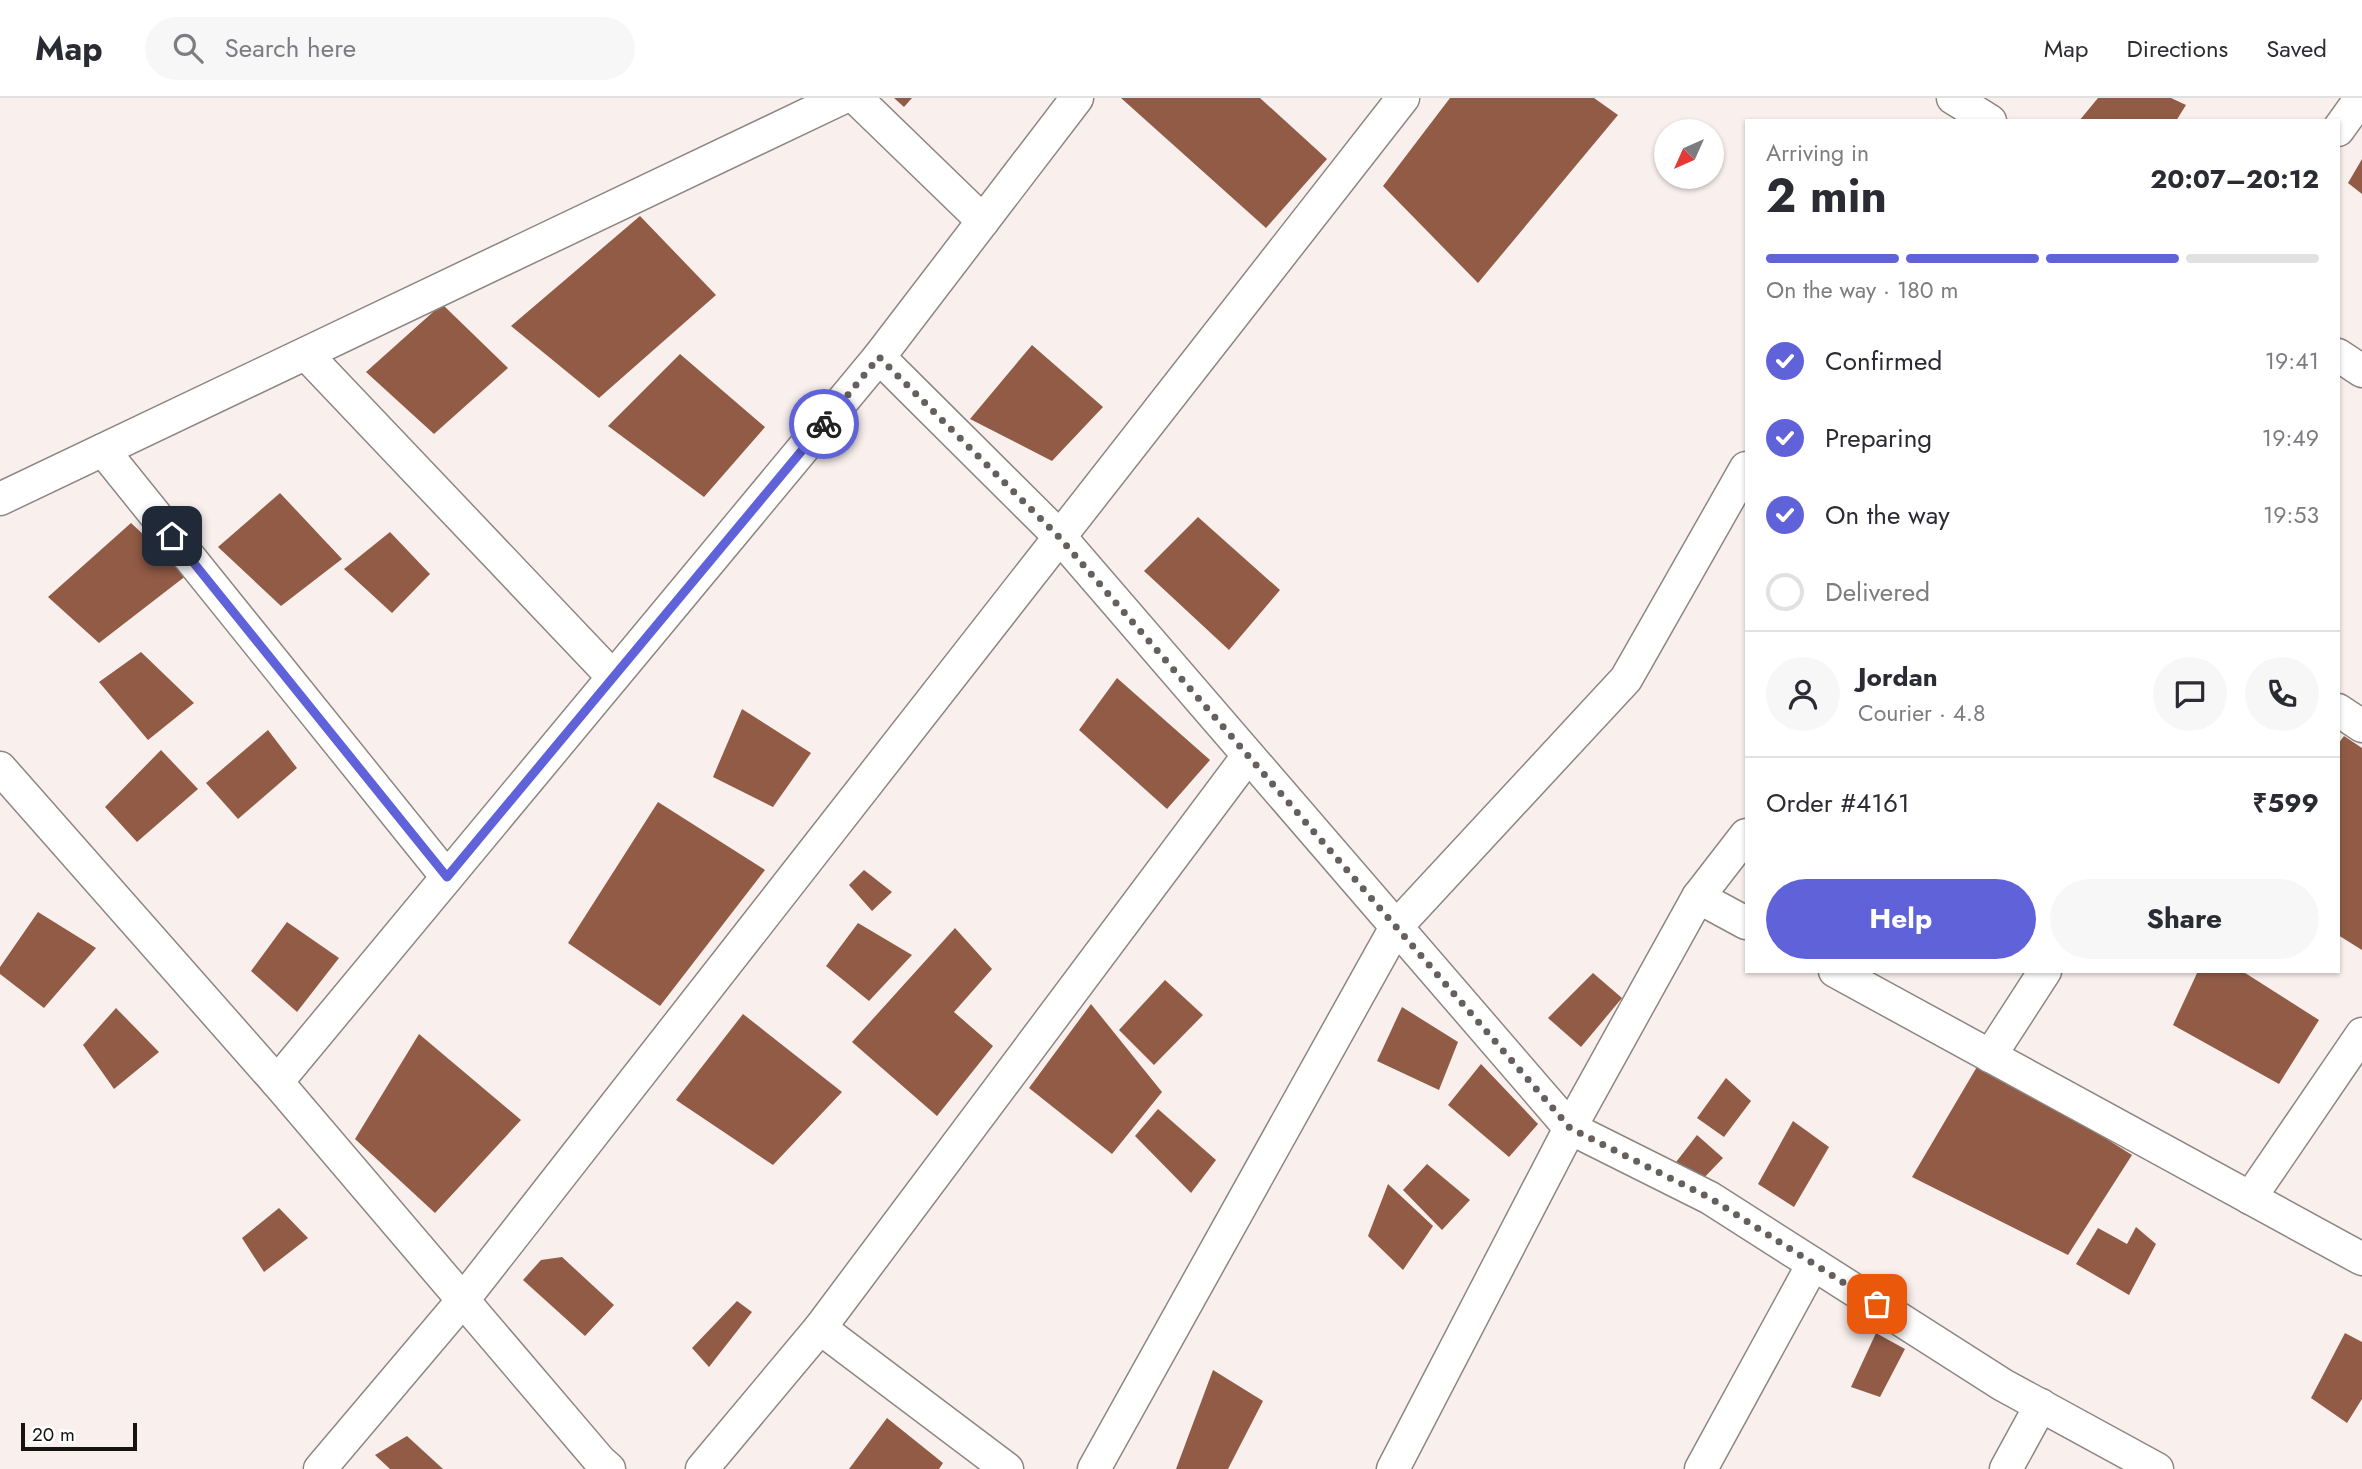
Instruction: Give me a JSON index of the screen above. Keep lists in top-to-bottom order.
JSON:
{
  "scale_bar": "20 m",
  "north": "bottom left",
  "page": {
    "header": "Map",
    "search": "Search here",
    "nav": ["Map", "Directions", "Saved"],
    "heading": ["2 min", "Arriving in", "20:07–20:12"],
    "panel": [
      "Jordan",
      "Courier · 4.8",
      "Order #4161",
      "₹599"
    ],
    "bar": "On the way · 180 m",
    "list": [
      ["Confirmed", "19:41"],
      ["Preparing", "19:49"],
      ["On the way", "19:53"],
      "Delivered"
    ],
    "buttons": ["Help", "Share"],
    "scale": "20 m"
  }
}
